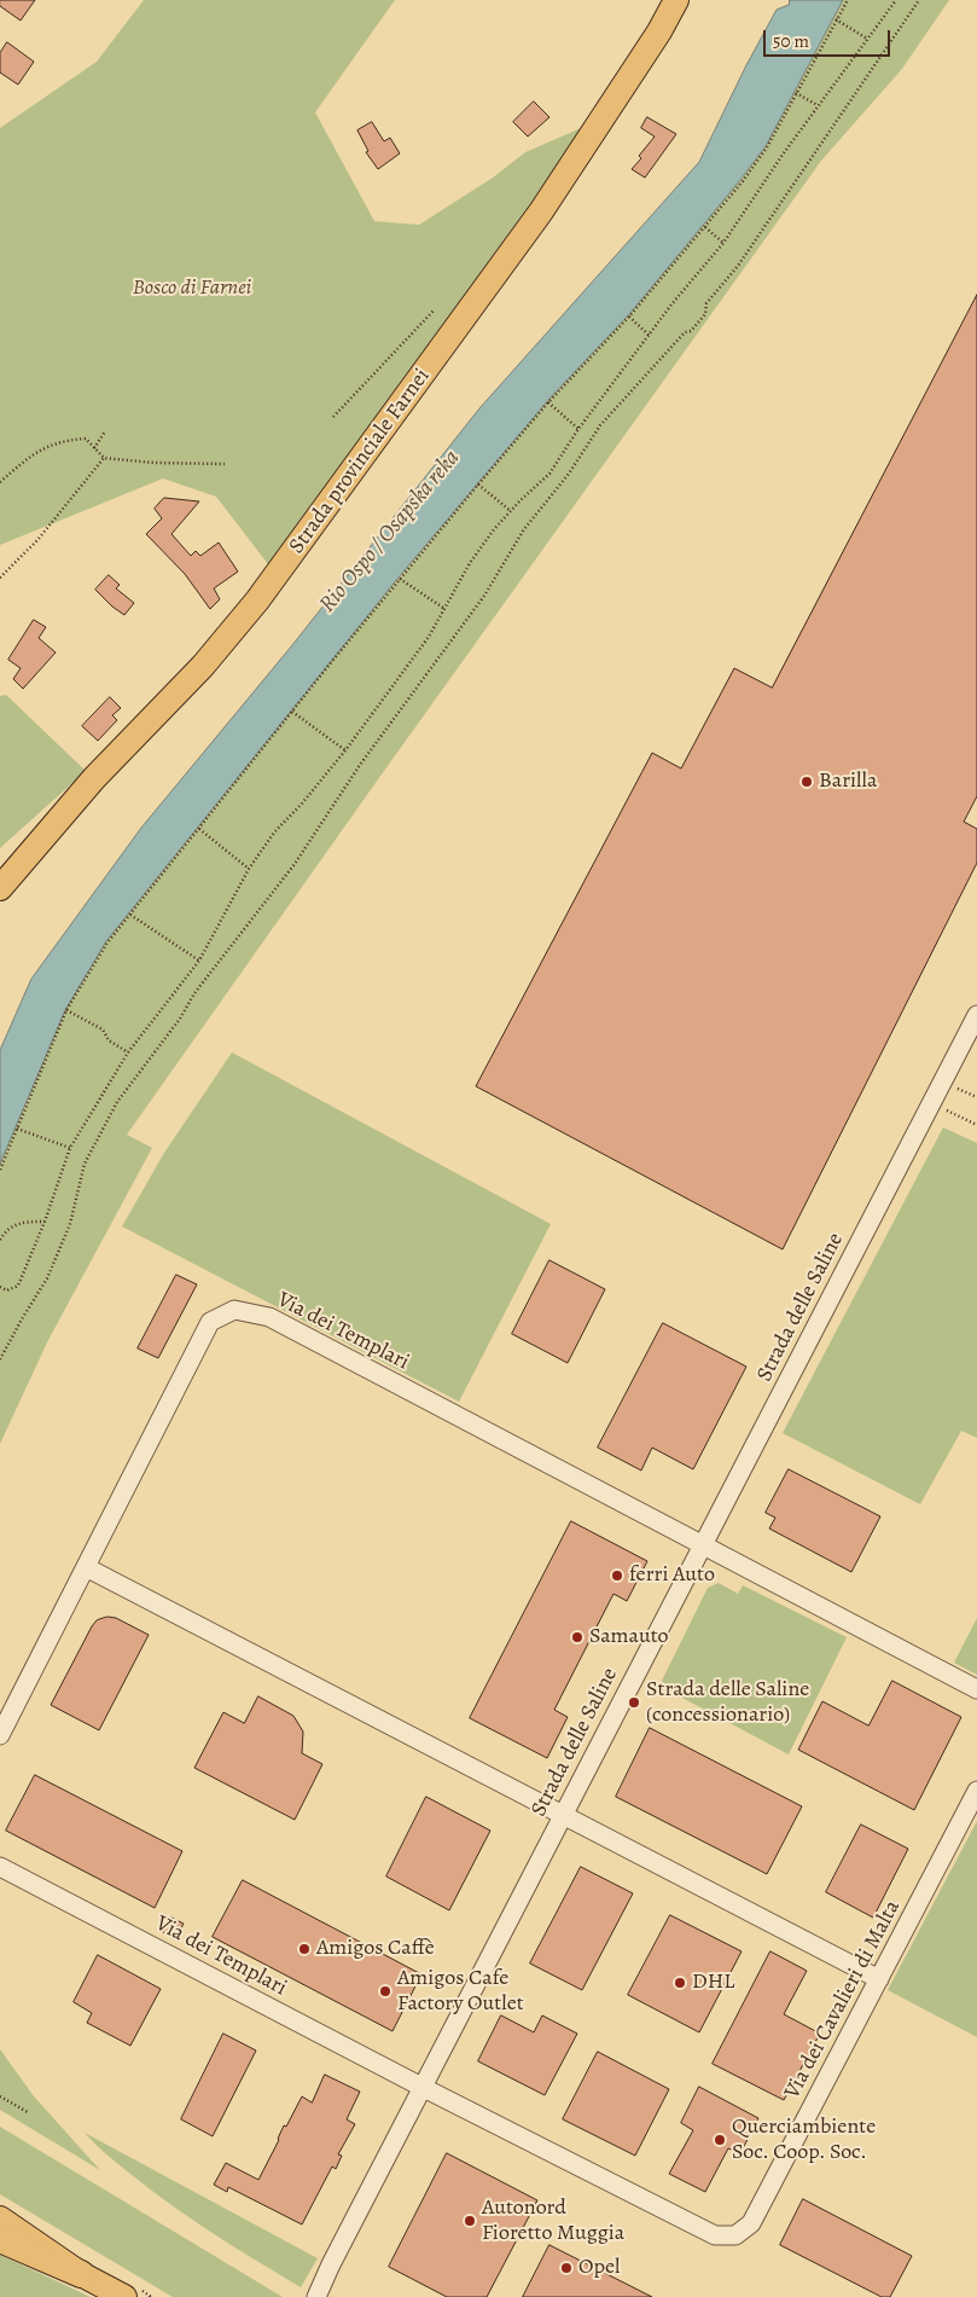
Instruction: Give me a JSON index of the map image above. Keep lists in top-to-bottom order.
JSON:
{
  "streets": {
    "main road": ["Strada provinciale Farnei"],
    "street": ["Strada delle Saline", "Via dei Templari", "Via dei Cavalieri di Malta"]
  },
  "crossings": [
    ["Strada delle Saline", "Via dei Templari"],
    ["Strada delle Saline", "Via dei Cavalieri di Malta"],
    ["Via dei Templari", "Via dei Cavalieri di Malta"]
  ],
  "water": ["Rio Ospo / Osapska reka"],
  "parks": ["Bosco di Farnei"],
  "places": [
    "Barilla",
    "ferri Auto",
    "Samauto",
    "Strada delle Saline (concessionario)",
    "Amigos Caffè",
    "DHL",
    "Amigos Cafe Factory Outlet",
    "Querciambiente Soc. Coop. Soc.",
    "Autonord Fioretto Muggia",
    "Opel"
  ],
  "scale_bar": "50 m"
}
